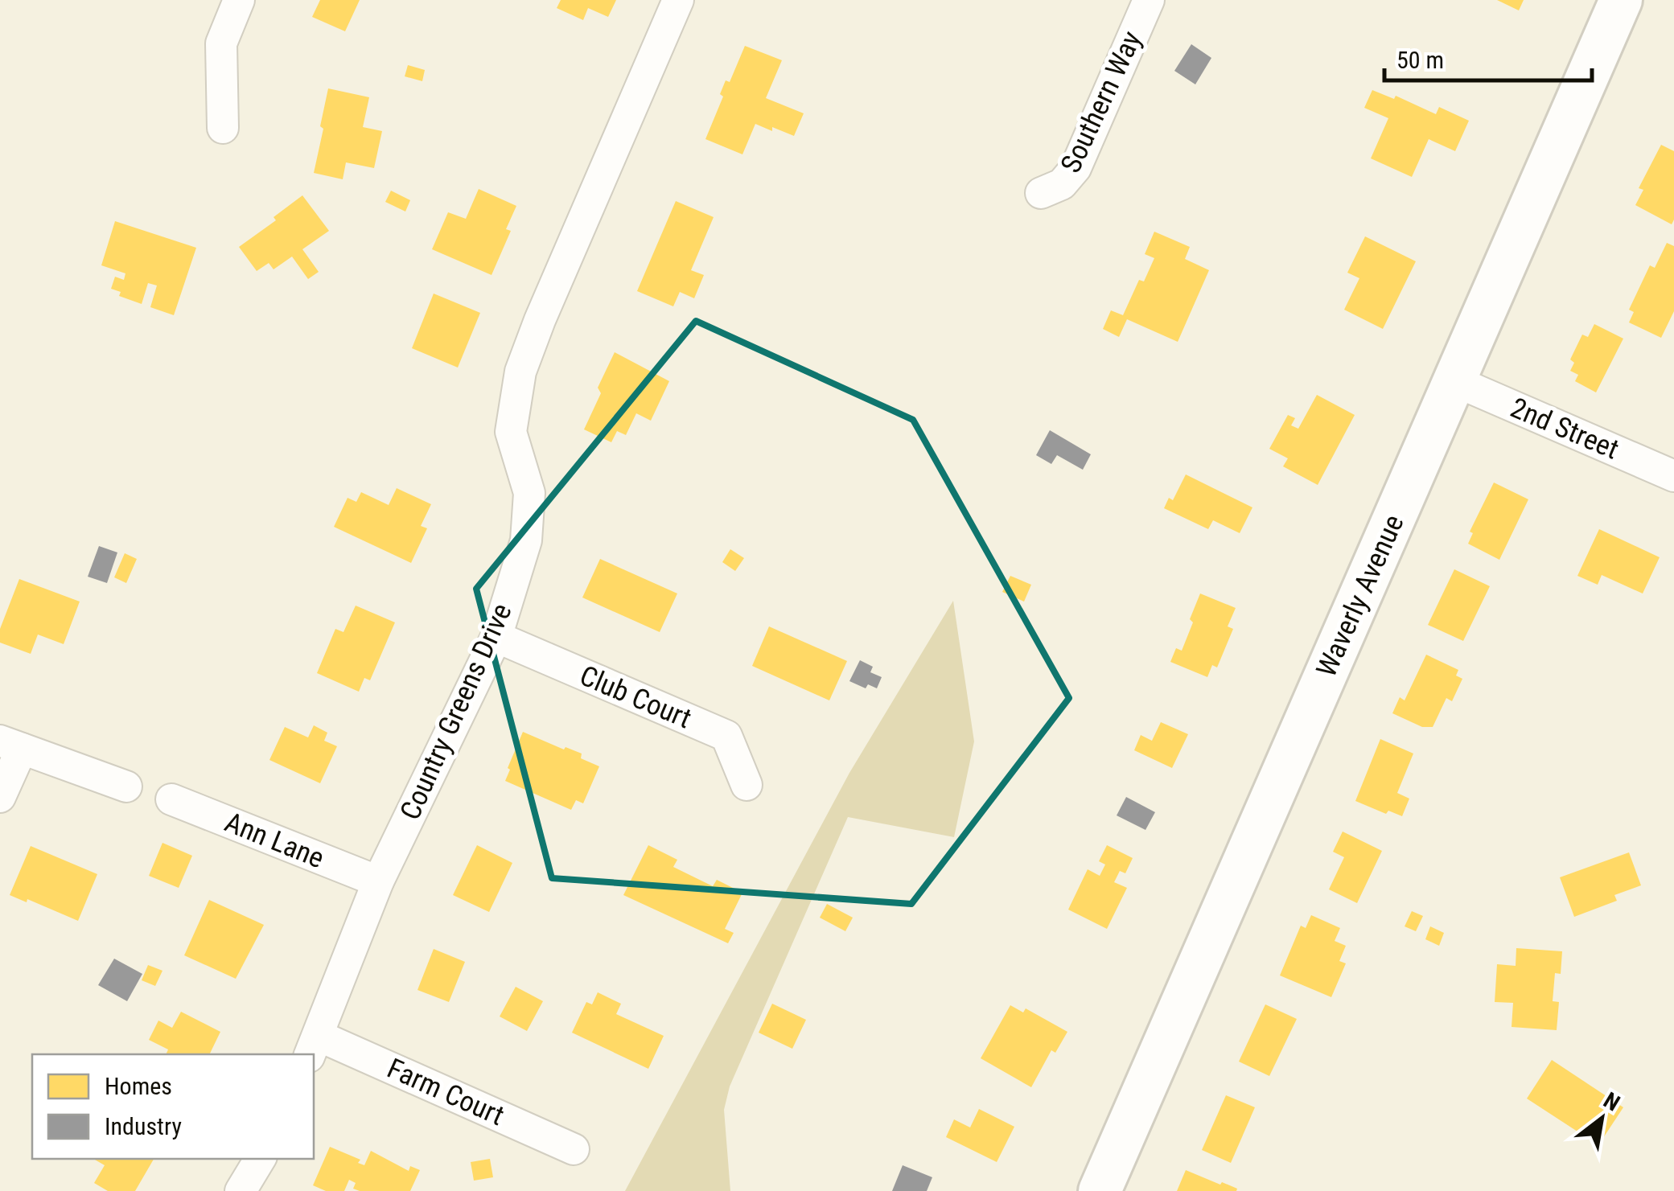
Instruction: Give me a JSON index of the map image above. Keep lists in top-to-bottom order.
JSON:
{
  "streets": {
    "street": [
      "Southern Way",
      "2nd Street",
      "Waverly Avenue",
      "Club Court",
      "Country Greens Drive",
      "Ann Lane",
      "Farm Court"
    ]
  },
  "crossings": [
    ["2nd Street", "Waverly Avenue"],
    ["Club Court", "Country Greens Drive"],
    ["Country Greens Drive", "Ann Lane"],
    ["Country Greens Drive", "Farm Court"]
  ],
  "legend": ["Homes", "Industry"],
  "scale_bar": "50 m",
  "north": "top right"
}
